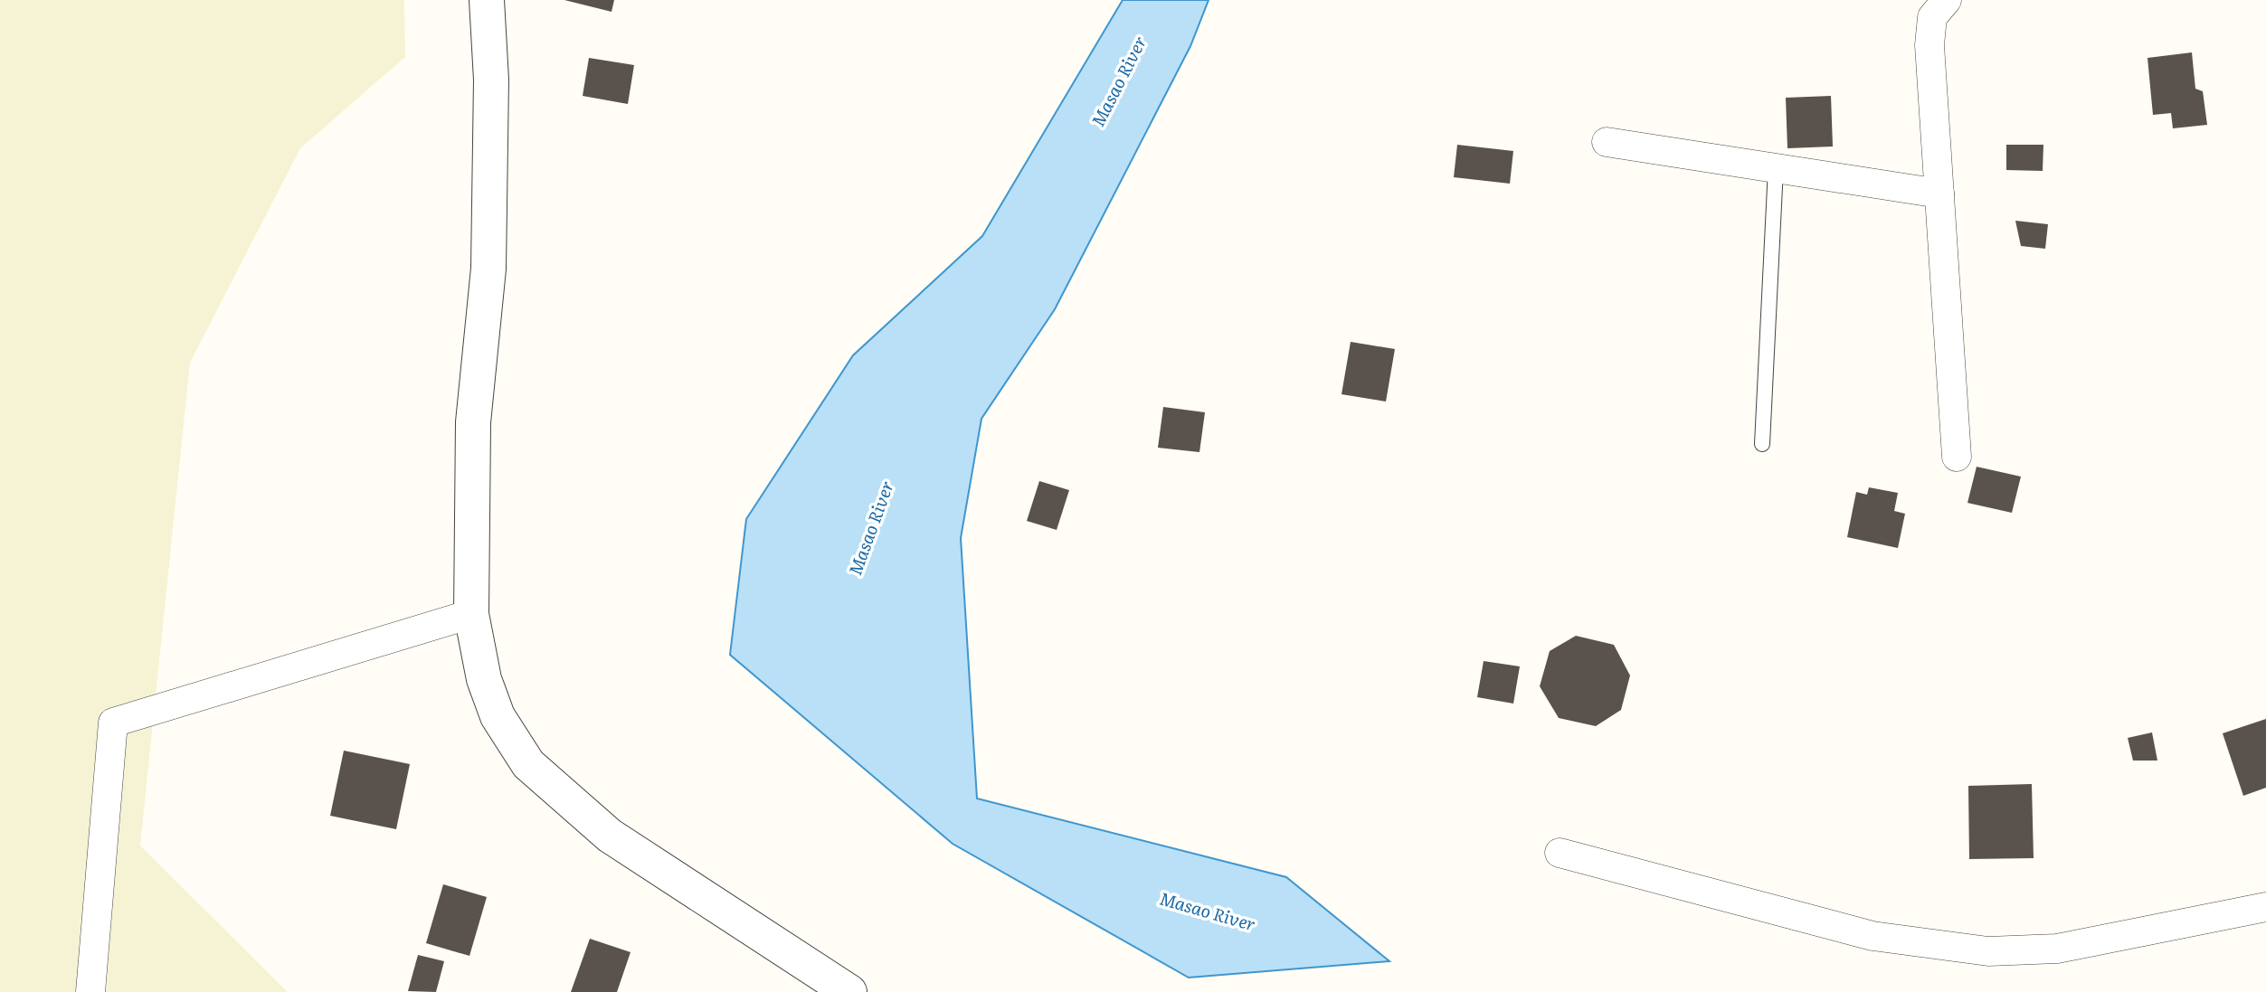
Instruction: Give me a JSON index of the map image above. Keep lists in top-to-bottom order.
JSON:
{
  "water": ["Masao River"]
}
